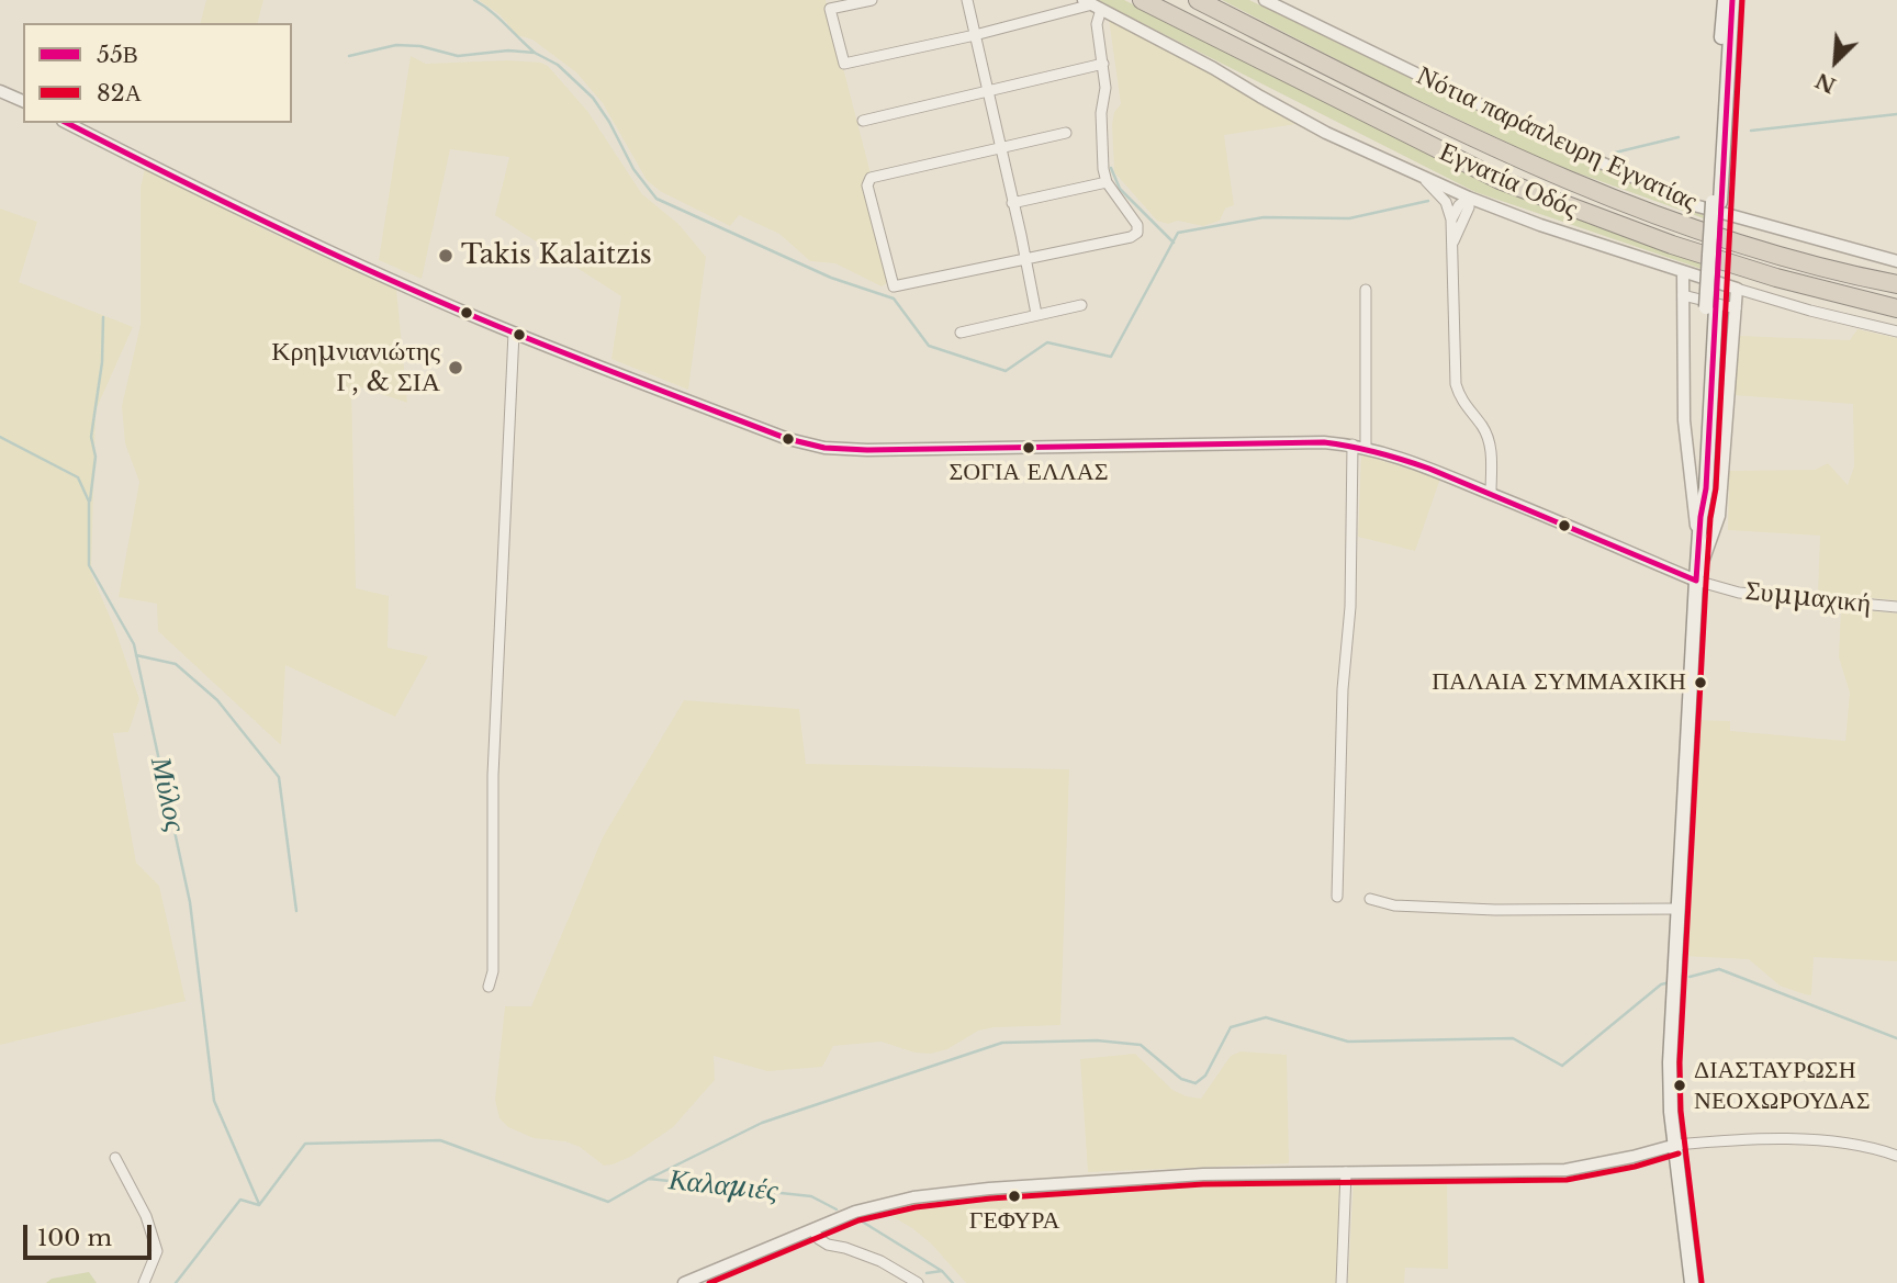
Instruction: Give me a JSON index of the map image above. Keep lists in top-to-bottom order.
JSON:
{
  "streets": {
    "highway": ["Εγνατία Οδός"],
    "street": ["Νότια παράπλευρη Εγνατίας", "Συμμαχική"]
  },
  "water": ["Μύλος", "Καλαμιές"],
  "places": [
    "Takis Kalaitzis",
    "Κρημνιανιώτης Γ, & ΣΙΑ",
    "ΣΟΓΙΑ ΕΛΛΑΣ",
    "ΠΑΛΑΙΑ ΣΥΜΜΑΧΙΚΗ",
    "ΔΙΑΣΤΑΥΡΩΣΗ ΝΕΟΧΩΡΟΥΔΑΣ",
    "ΓΕΦΥΡΑ"
  ],
  "lines": ["transit line 55Β", "transit line 82Α"],
  "legend": ["55Β", "82Α"],
  "scale_bar": "100 m",
  "north": "bottom left"
}
